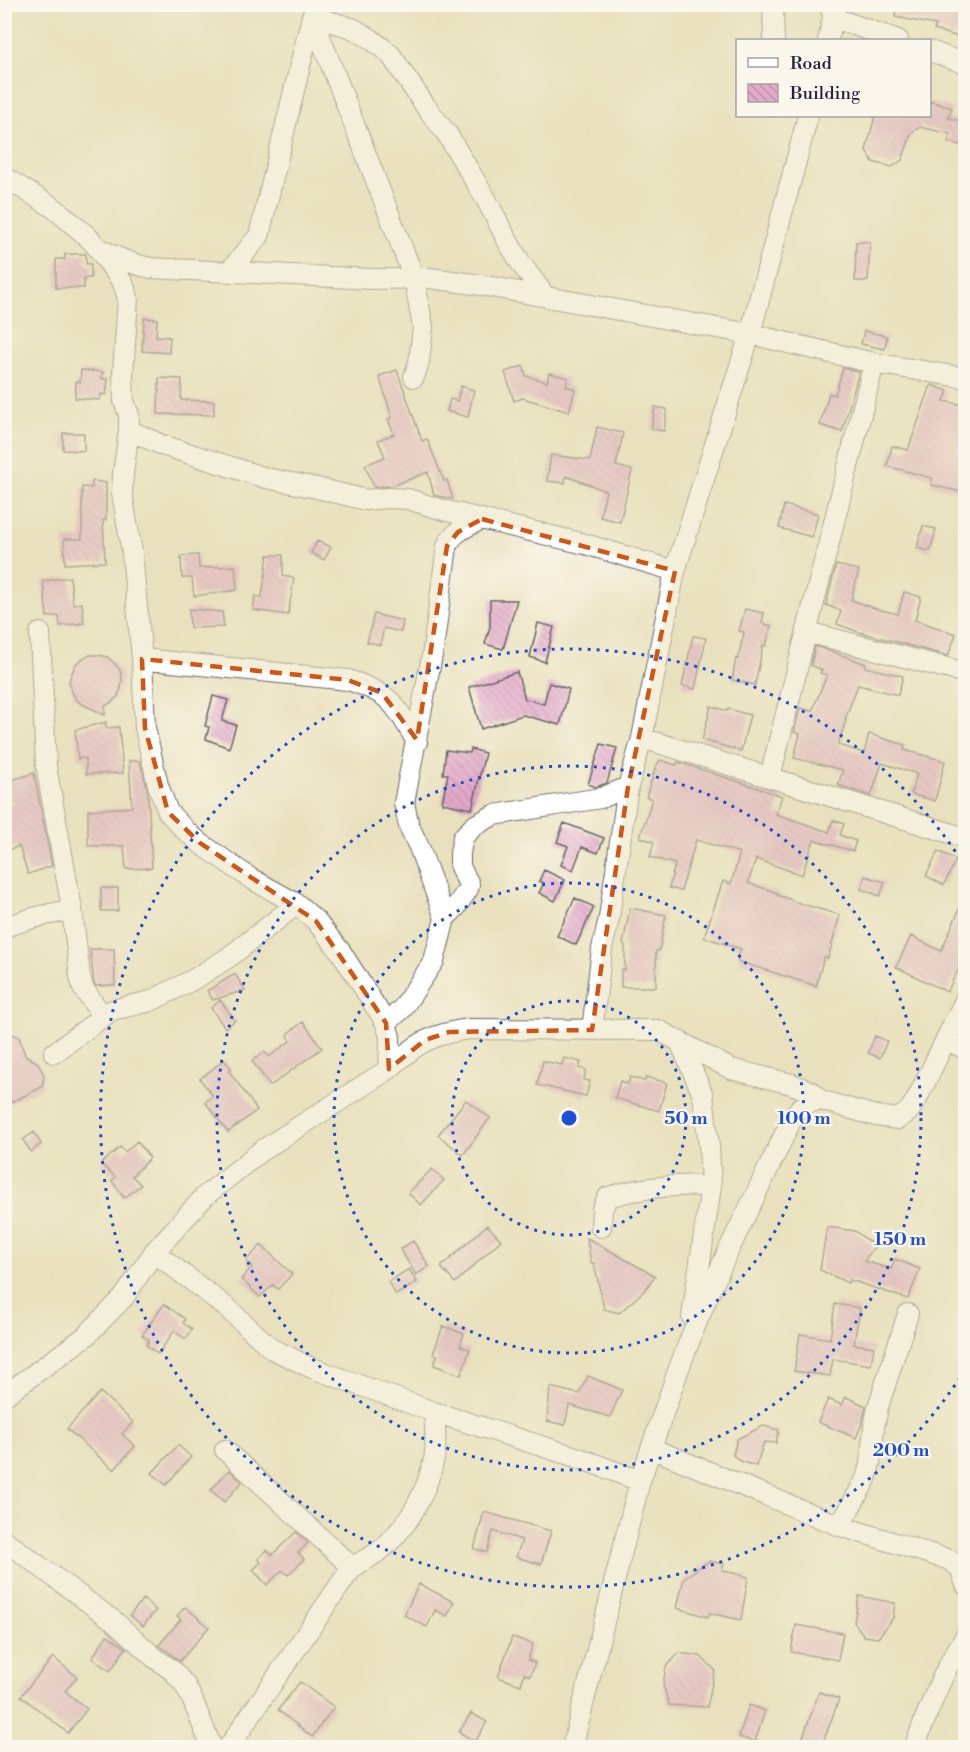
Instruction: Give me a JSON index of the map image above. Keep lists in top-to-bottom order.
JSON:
{
  "legend": ["Road", "Building"],
  "rings": [
    "50 m",
    "100 m",
    "150 m",
    "200 m"
  ]
}
